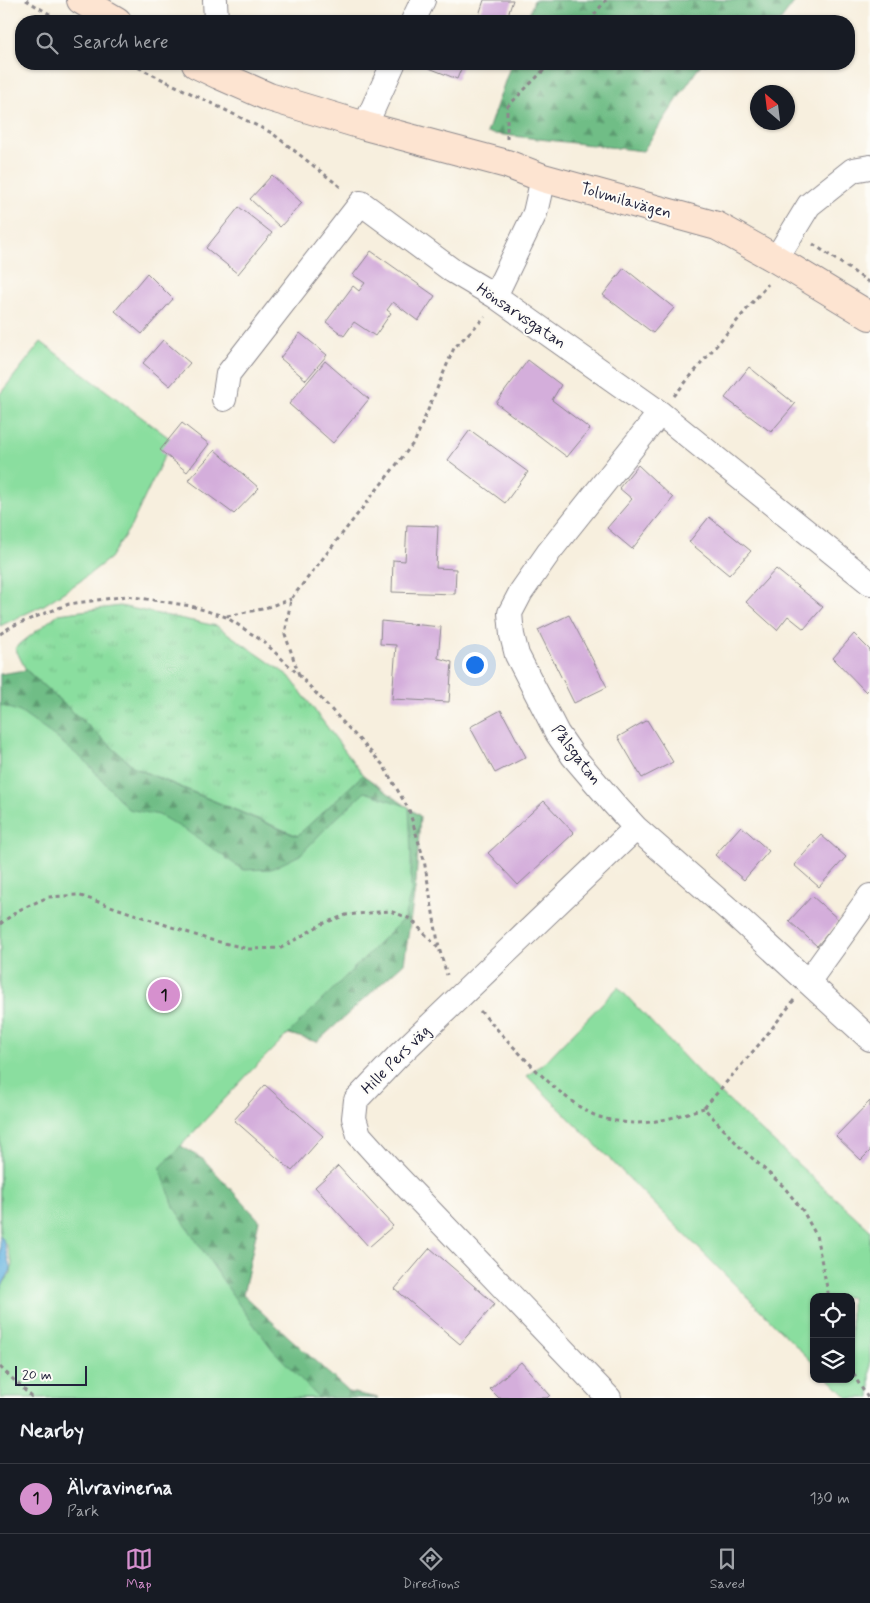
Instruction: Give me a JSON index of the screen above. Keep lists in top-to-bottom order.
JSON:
{
  "streets": {
    "street": [
      "Tolvmilavägen",
      "Hönsarvsgatan",
      "Pålsgatan",
      "Hille Pers väg"
    ]
  },
  "crossings": [
    ["Hönsarvsgatan", "Pålsgatan"],
    ["Pålsgatan", "Hille Pers väg"]
  ],
  "scale_bar": "20 m",
  "north": "top left",
  "page": {
    "search": "Search here",
    "pins": "1",
    "scale": "20 m",
    "heading": "Nearby",
    "list": [
      {
        "mark": "1",
        "name": "Älvravinerna",
        "note": "Park",
        "value": "130 m"
      }
    ],
    "nav": ["Map", "Directions", "Saved"]
  }
}
